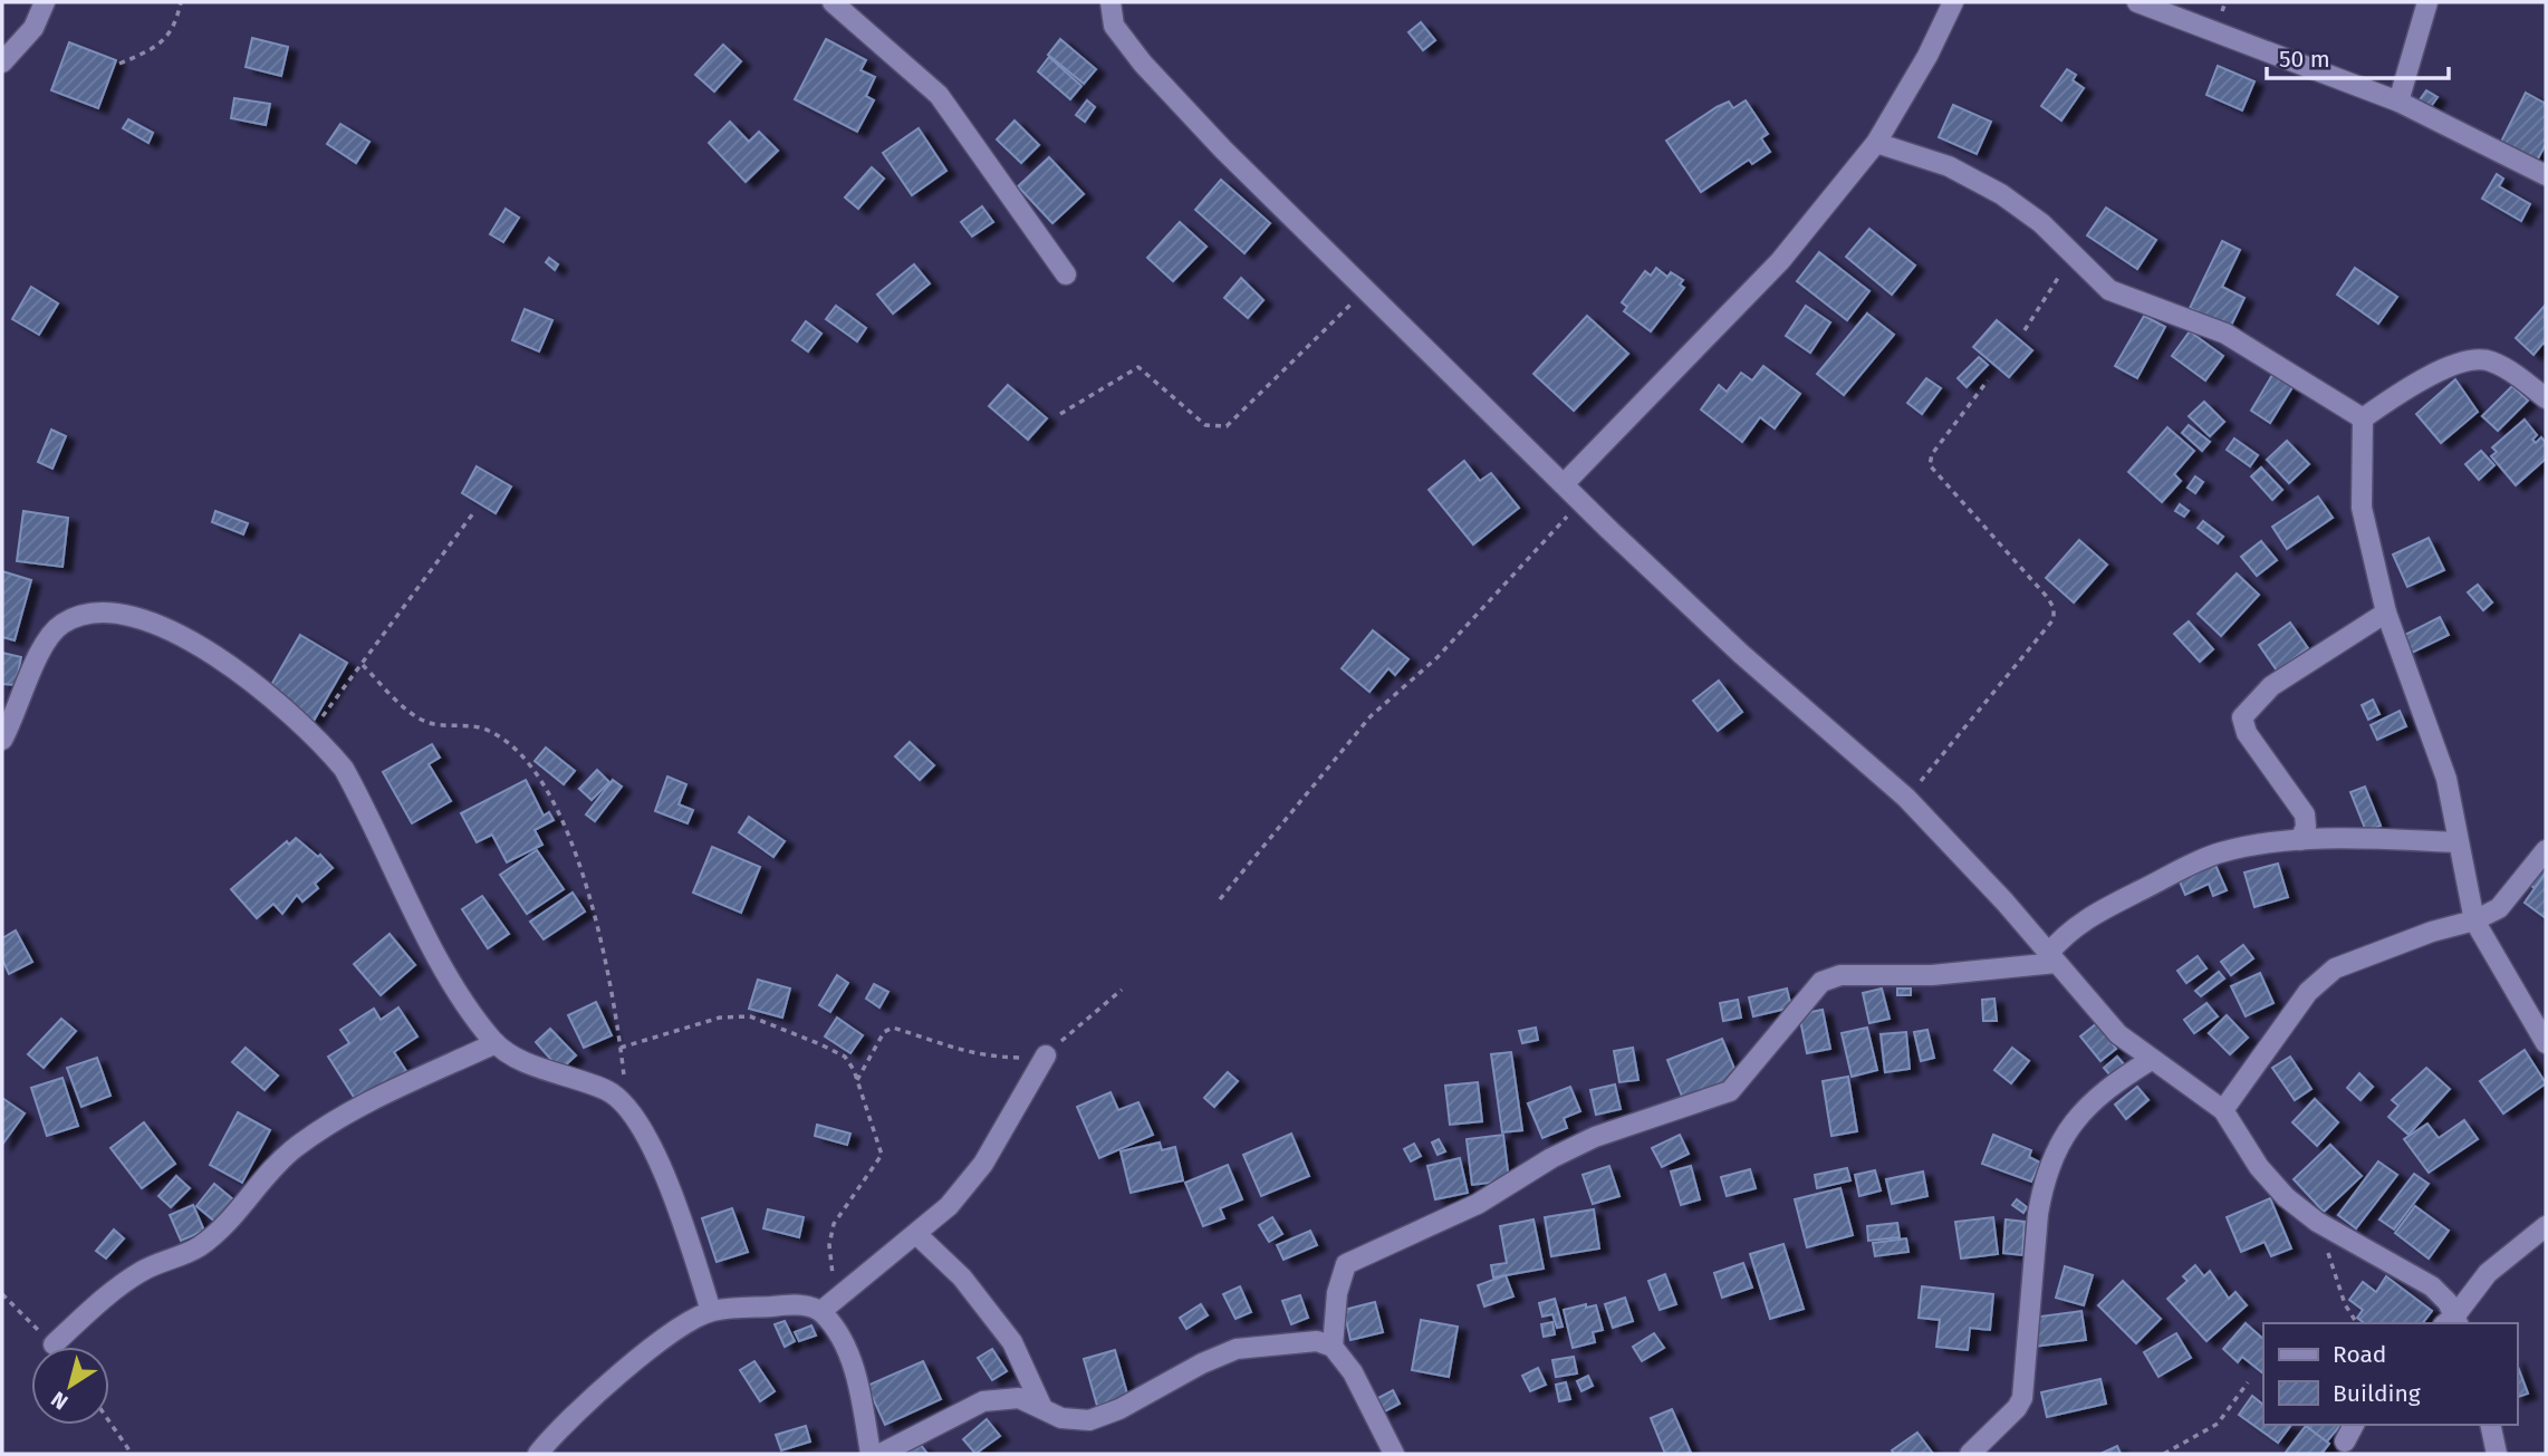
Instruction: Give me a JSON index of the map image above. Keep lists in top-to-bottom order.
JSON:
{
  "legend": ["Road", "Building"],
  "scale_bar": "50 m",
  "north": "bottom left"
}
